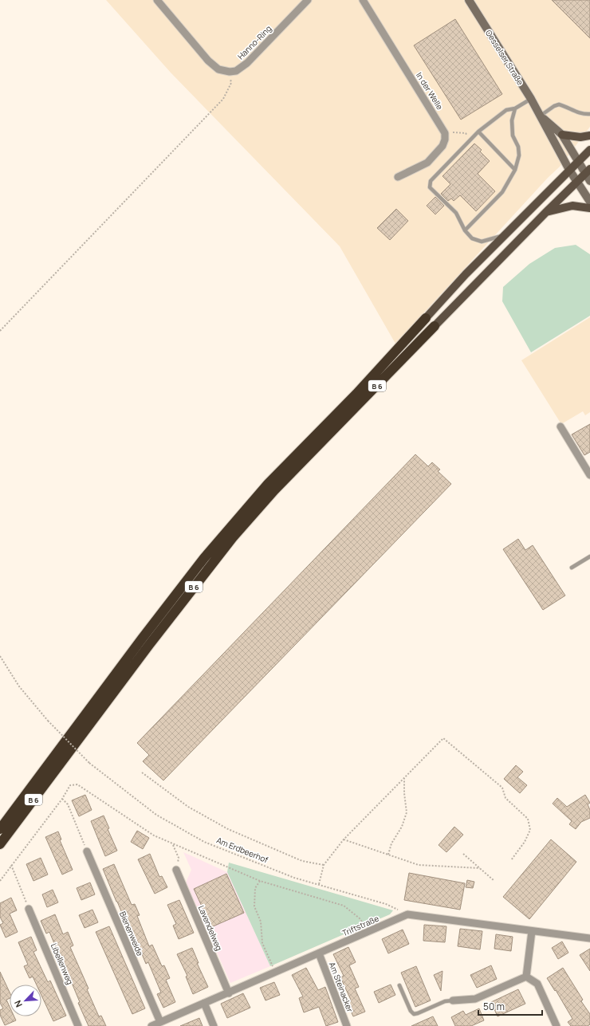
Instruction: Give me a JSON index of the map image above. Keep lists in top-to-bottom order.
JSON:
{
  "streets": {
    "highway": ["B 6"],
    "street": [
      "Hanno-Ring",
      "Oesselser Straße",
      "In der Welle",
      "Triftstraße",
      "Lavendelweg",
      "Bienenweide",
      "Libellenweg",
      "Am Steinacker"
    ],
    "path": ["Am Erdbeerhof"]
  },
  "crossings": [
    ["Oesselser Straße", "B 6"],
    ["Am Erdbeerhof", "Triftstraße"],
    ["Triftstraße", "Lavendelweg"],
    ["Triftstraße", "Bienenweide"],
    ["Triftstraße", "Am Steinacker"]
  ],
  "scale_bar": "50 m",
  "north": "bottom left"
}
